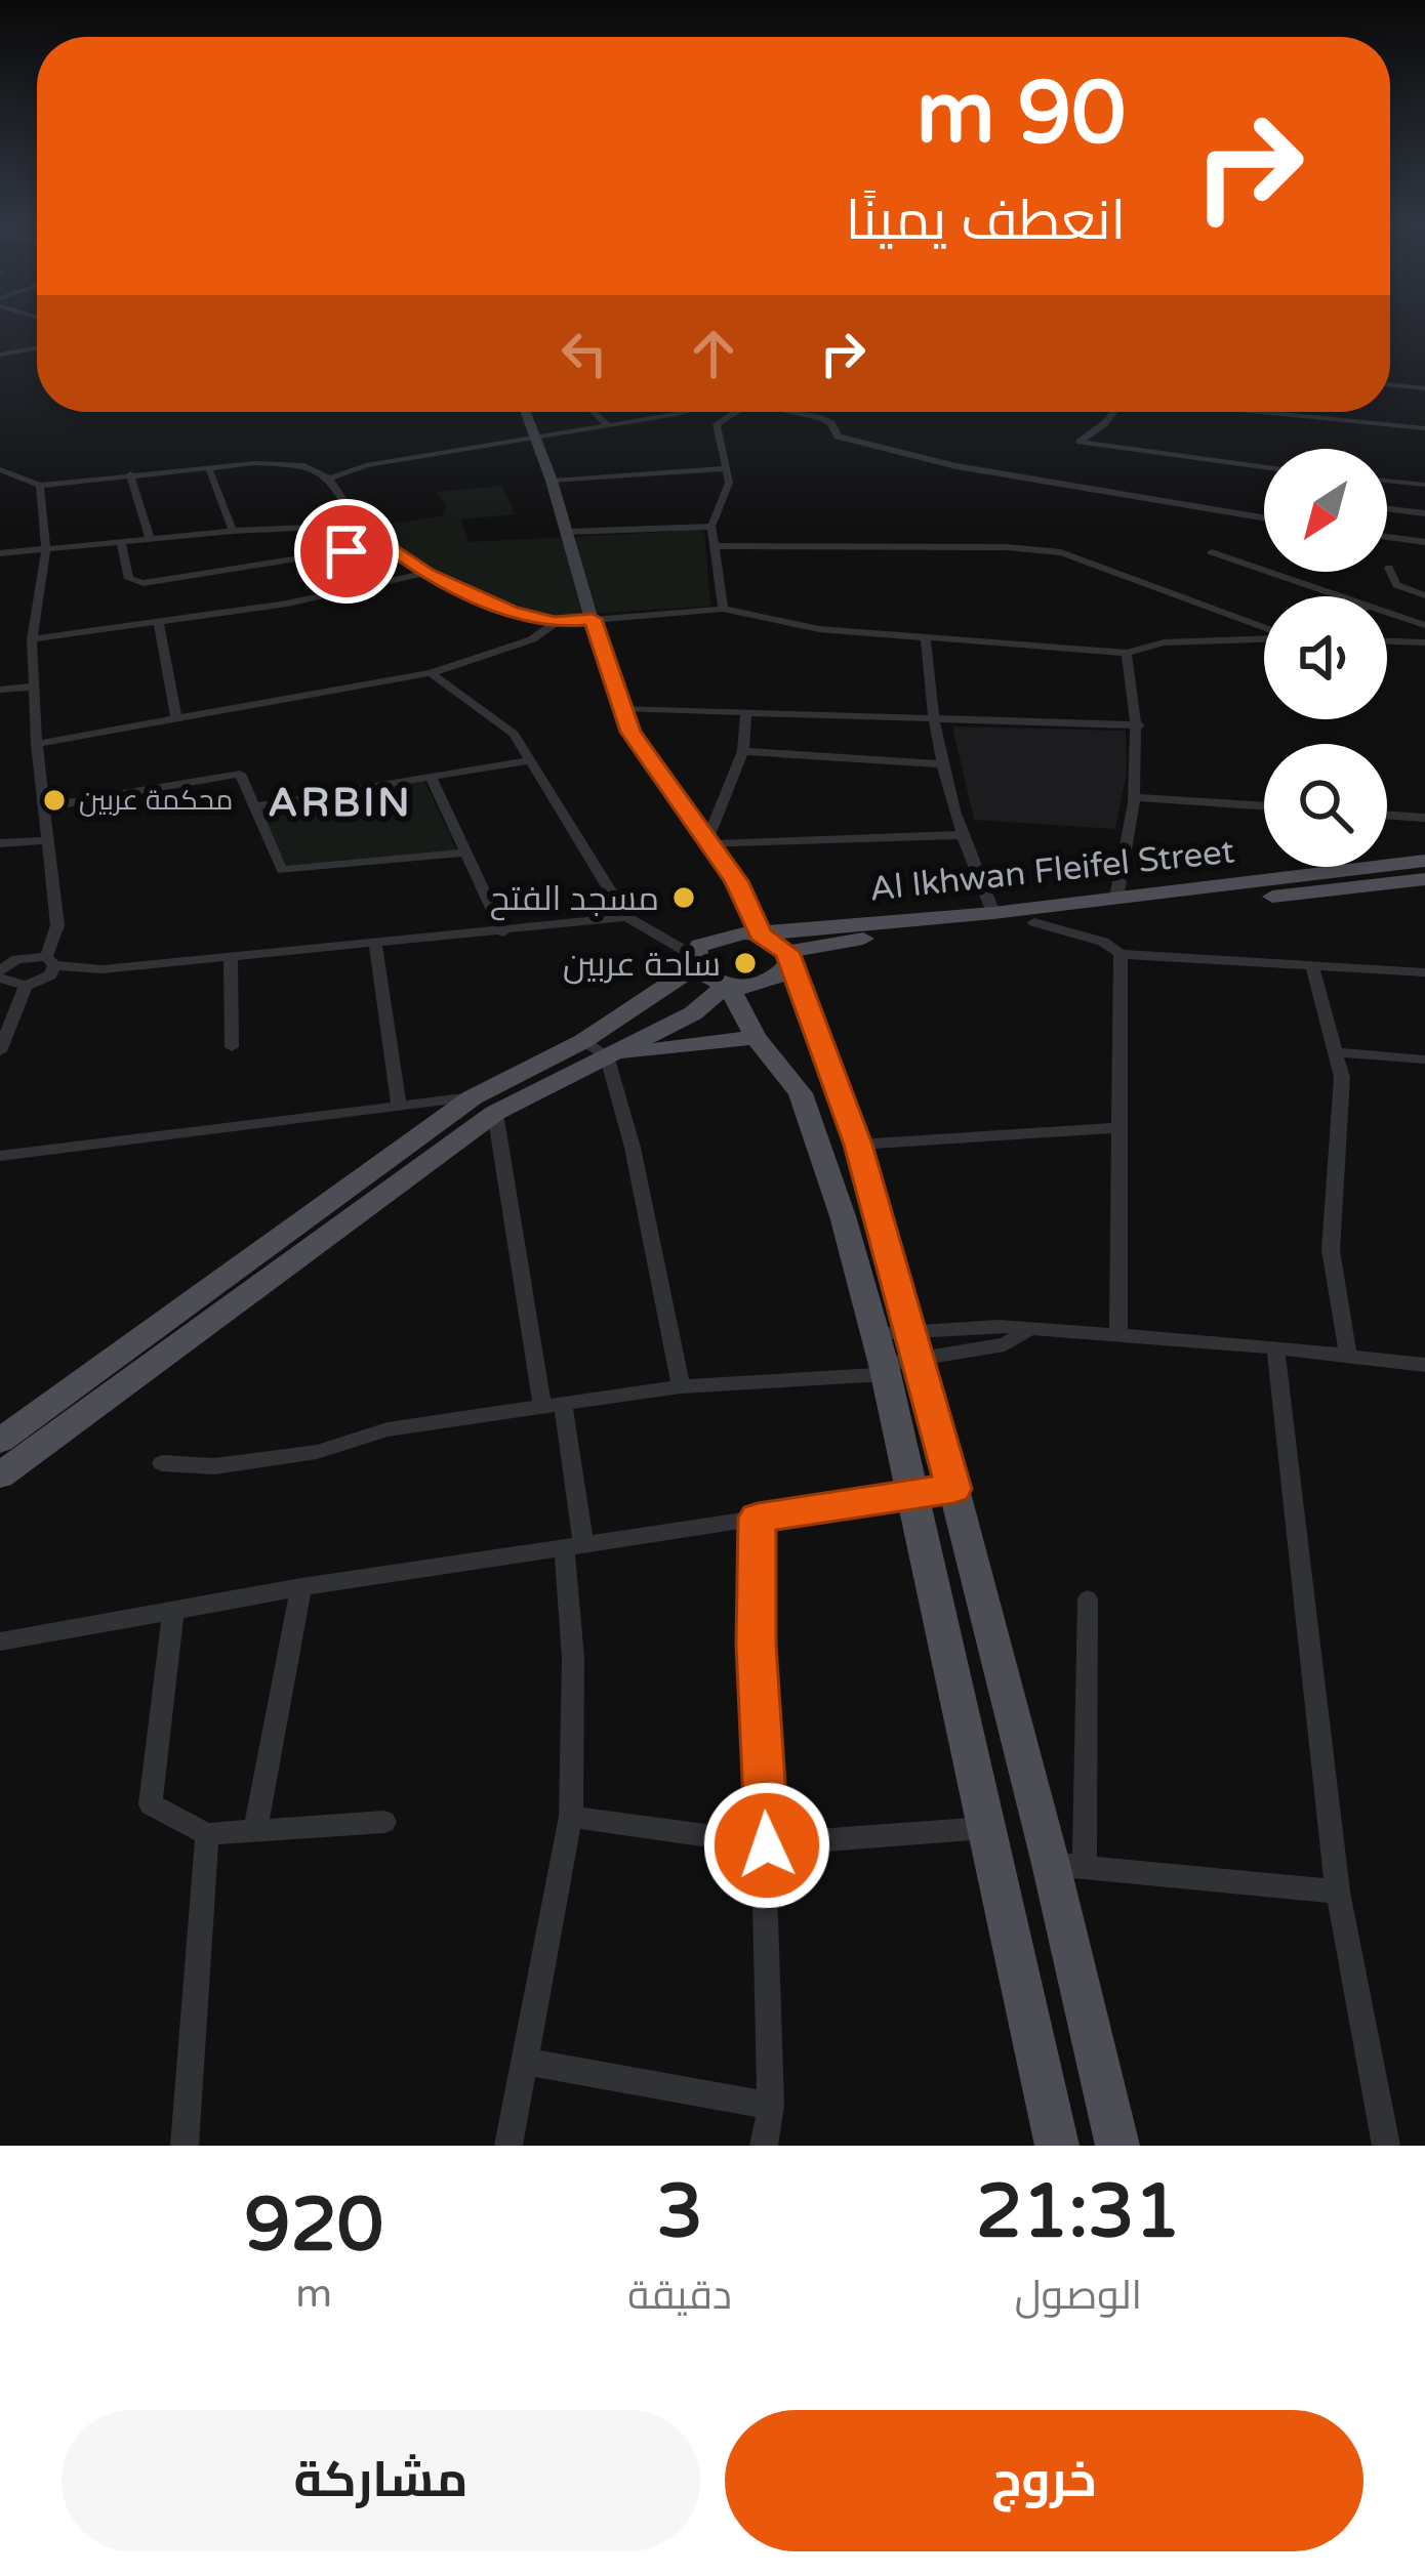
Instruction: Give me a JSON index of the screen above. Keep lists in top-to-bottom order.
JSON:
{
  "streets": {
    "main road": ["Al Ikhwan Fleifel Street"]
  },
  "districts": ["ARBIN"],
  "places": ["محكمة عربين", "مسجد الفتح", "ساحة عربين"],
  "north": "bottom left",
  "page": {
    "turn": ["90 m", "انعطف يمينًا"],
    "eta": [
      "21:31",
      "الوصول",
      "3",
      "دقيقة",
      "920",
      "m"
    ],
    "buttons": ["خروج", "مشاركة"]
  }
}
